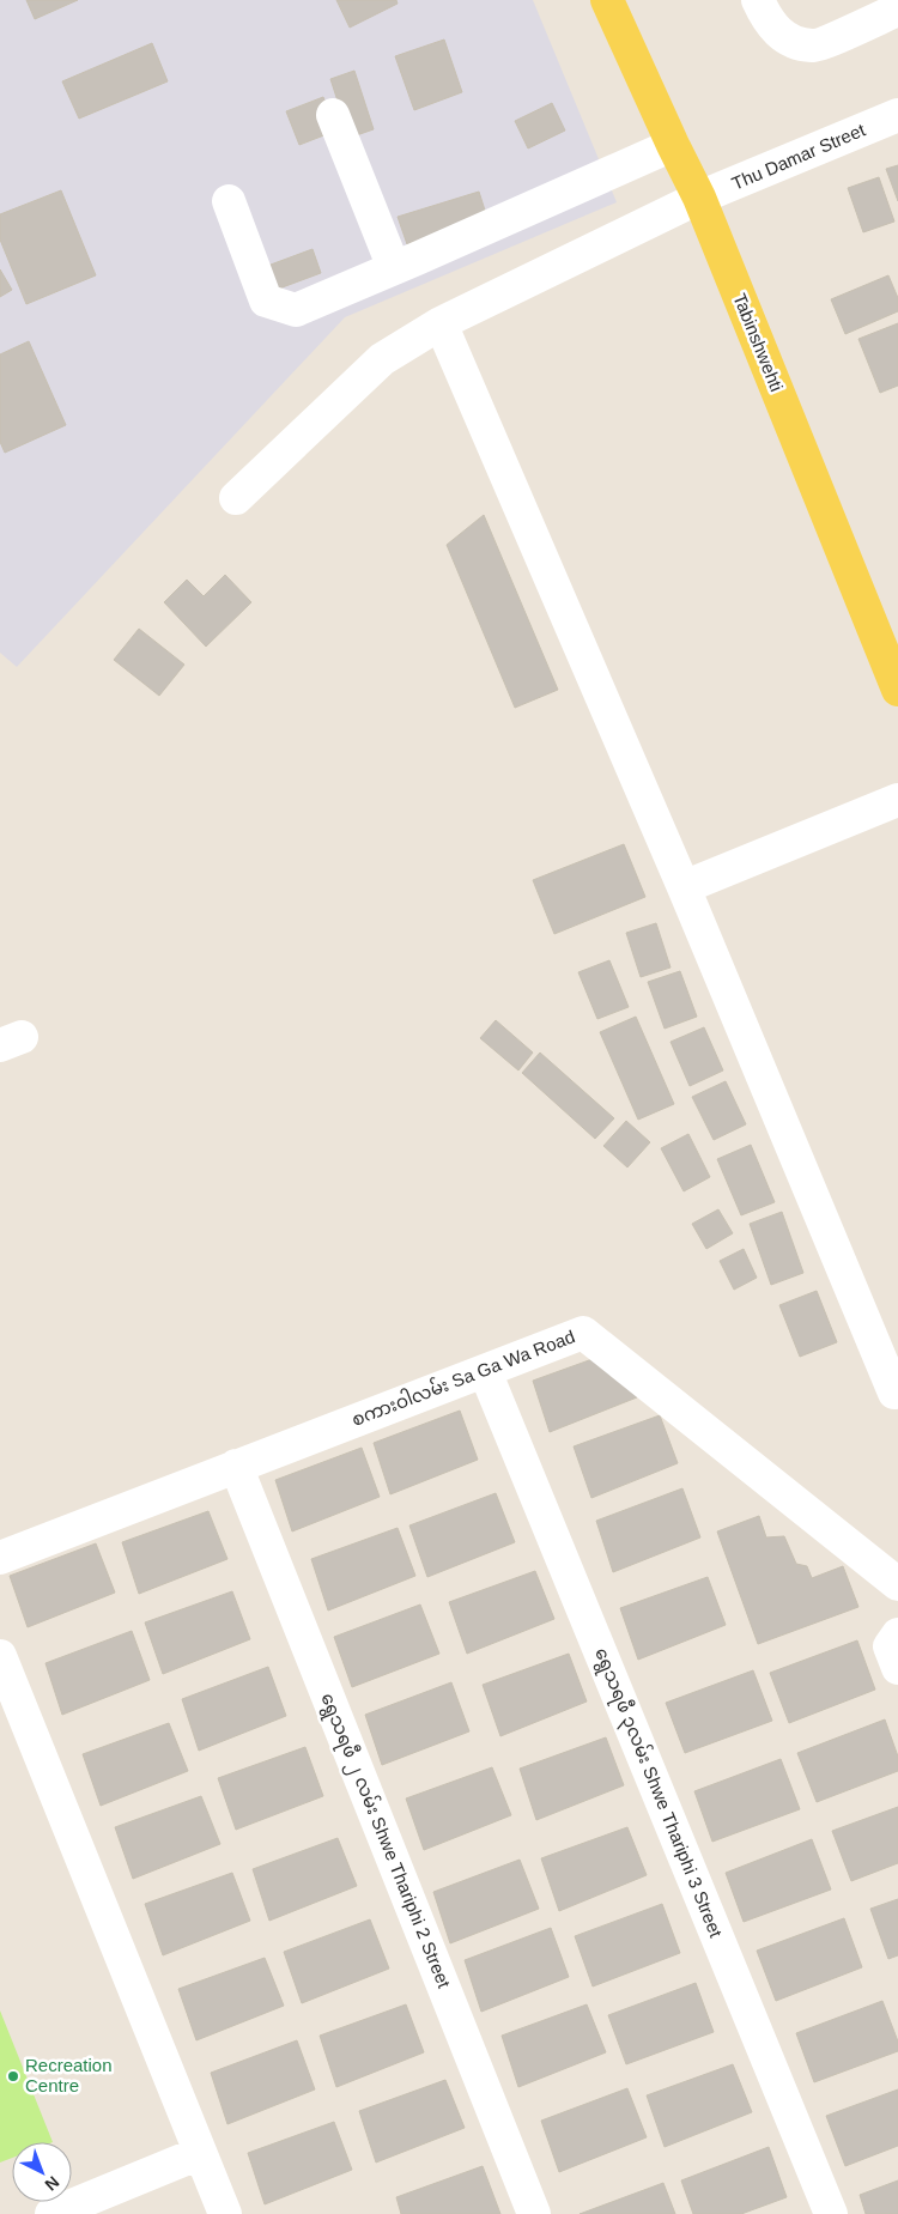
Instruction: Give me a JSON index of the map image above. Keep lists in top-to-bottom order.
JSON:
{
  "streets": {
    "main road": ["Tabinshwehti"],
    "street": [
      "Thu Damar Street",
      "စကားဝါလမ်း Sa Ga Wa Road",
      "ရွေသရဖီ ၃လမ်း Shwe Thariphi 3 Street",
      "ရွေသရဖီ ၂ လမ်း Shwe Thariphi 2 Street"
    ]
  },
  "crossings": [
    ["Thu Damar Street", "Tabinshwehti"],
    ["စကားဝါလမ်း Sa Ga Wa Road", "ရွေသရဖီ ၃လမ်း Shwe Thariphi 3 Street"],
    ["စကားဝါလမ်း Sa Ga Wa Road", "ရွေသရဖီ ၂ လမ်း Shwe Thariphi 2 Street"]
  ],
  "places": ["Recreation Centre"],
  "north": "bottom right"
}
